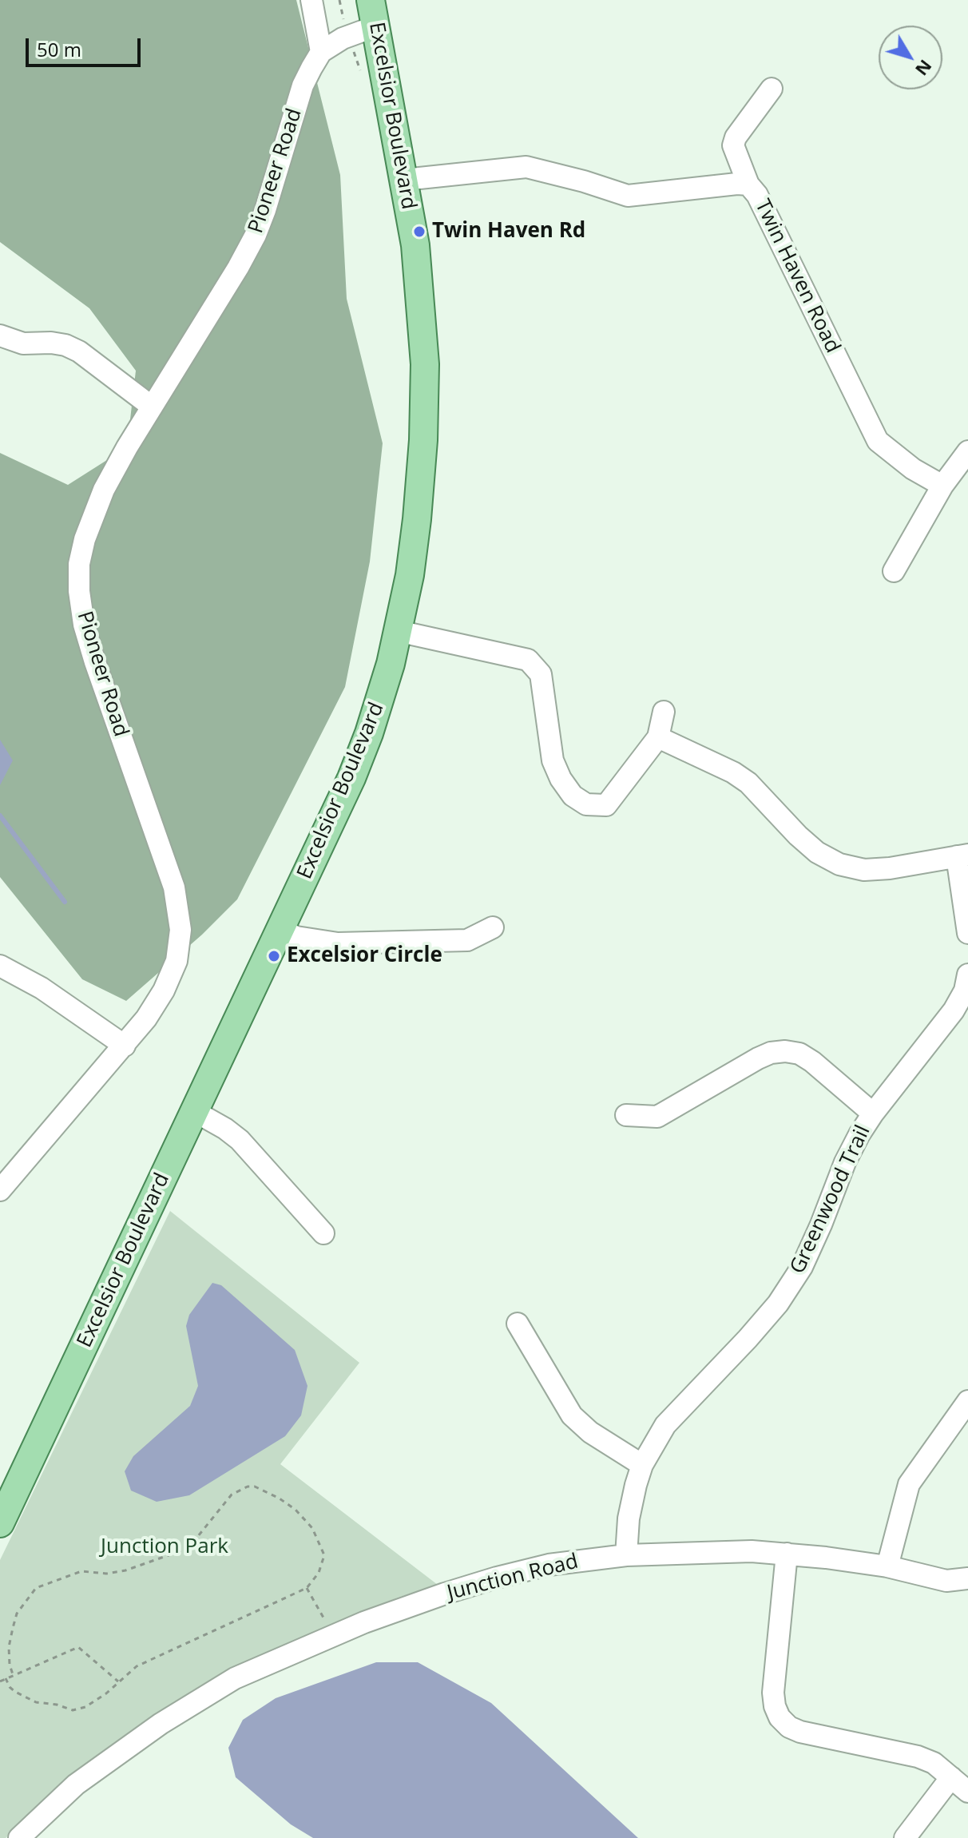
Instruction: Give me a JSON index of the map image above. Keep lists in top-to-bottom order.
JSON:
{
  "streets": {
    "main road": ["Excelsior Boulevard"],
    "street": [
      "Pioneer Road",
      "Twin Haven Road",
      "Greenwood Trail",
      "Junction Road"
    ]
  },
  "crossings": [
    ["Excelsior Boulevard", "Twin Haven Road"],
    ["Greenwood Trail", "Junction Road"]
  ],
  "parks": ["Junction Park"],
  "places": ["Twin Haven Rd", "Excelsior Circle"],
  "scale_bar": "50 m",
  "north": "bottom right"
}
